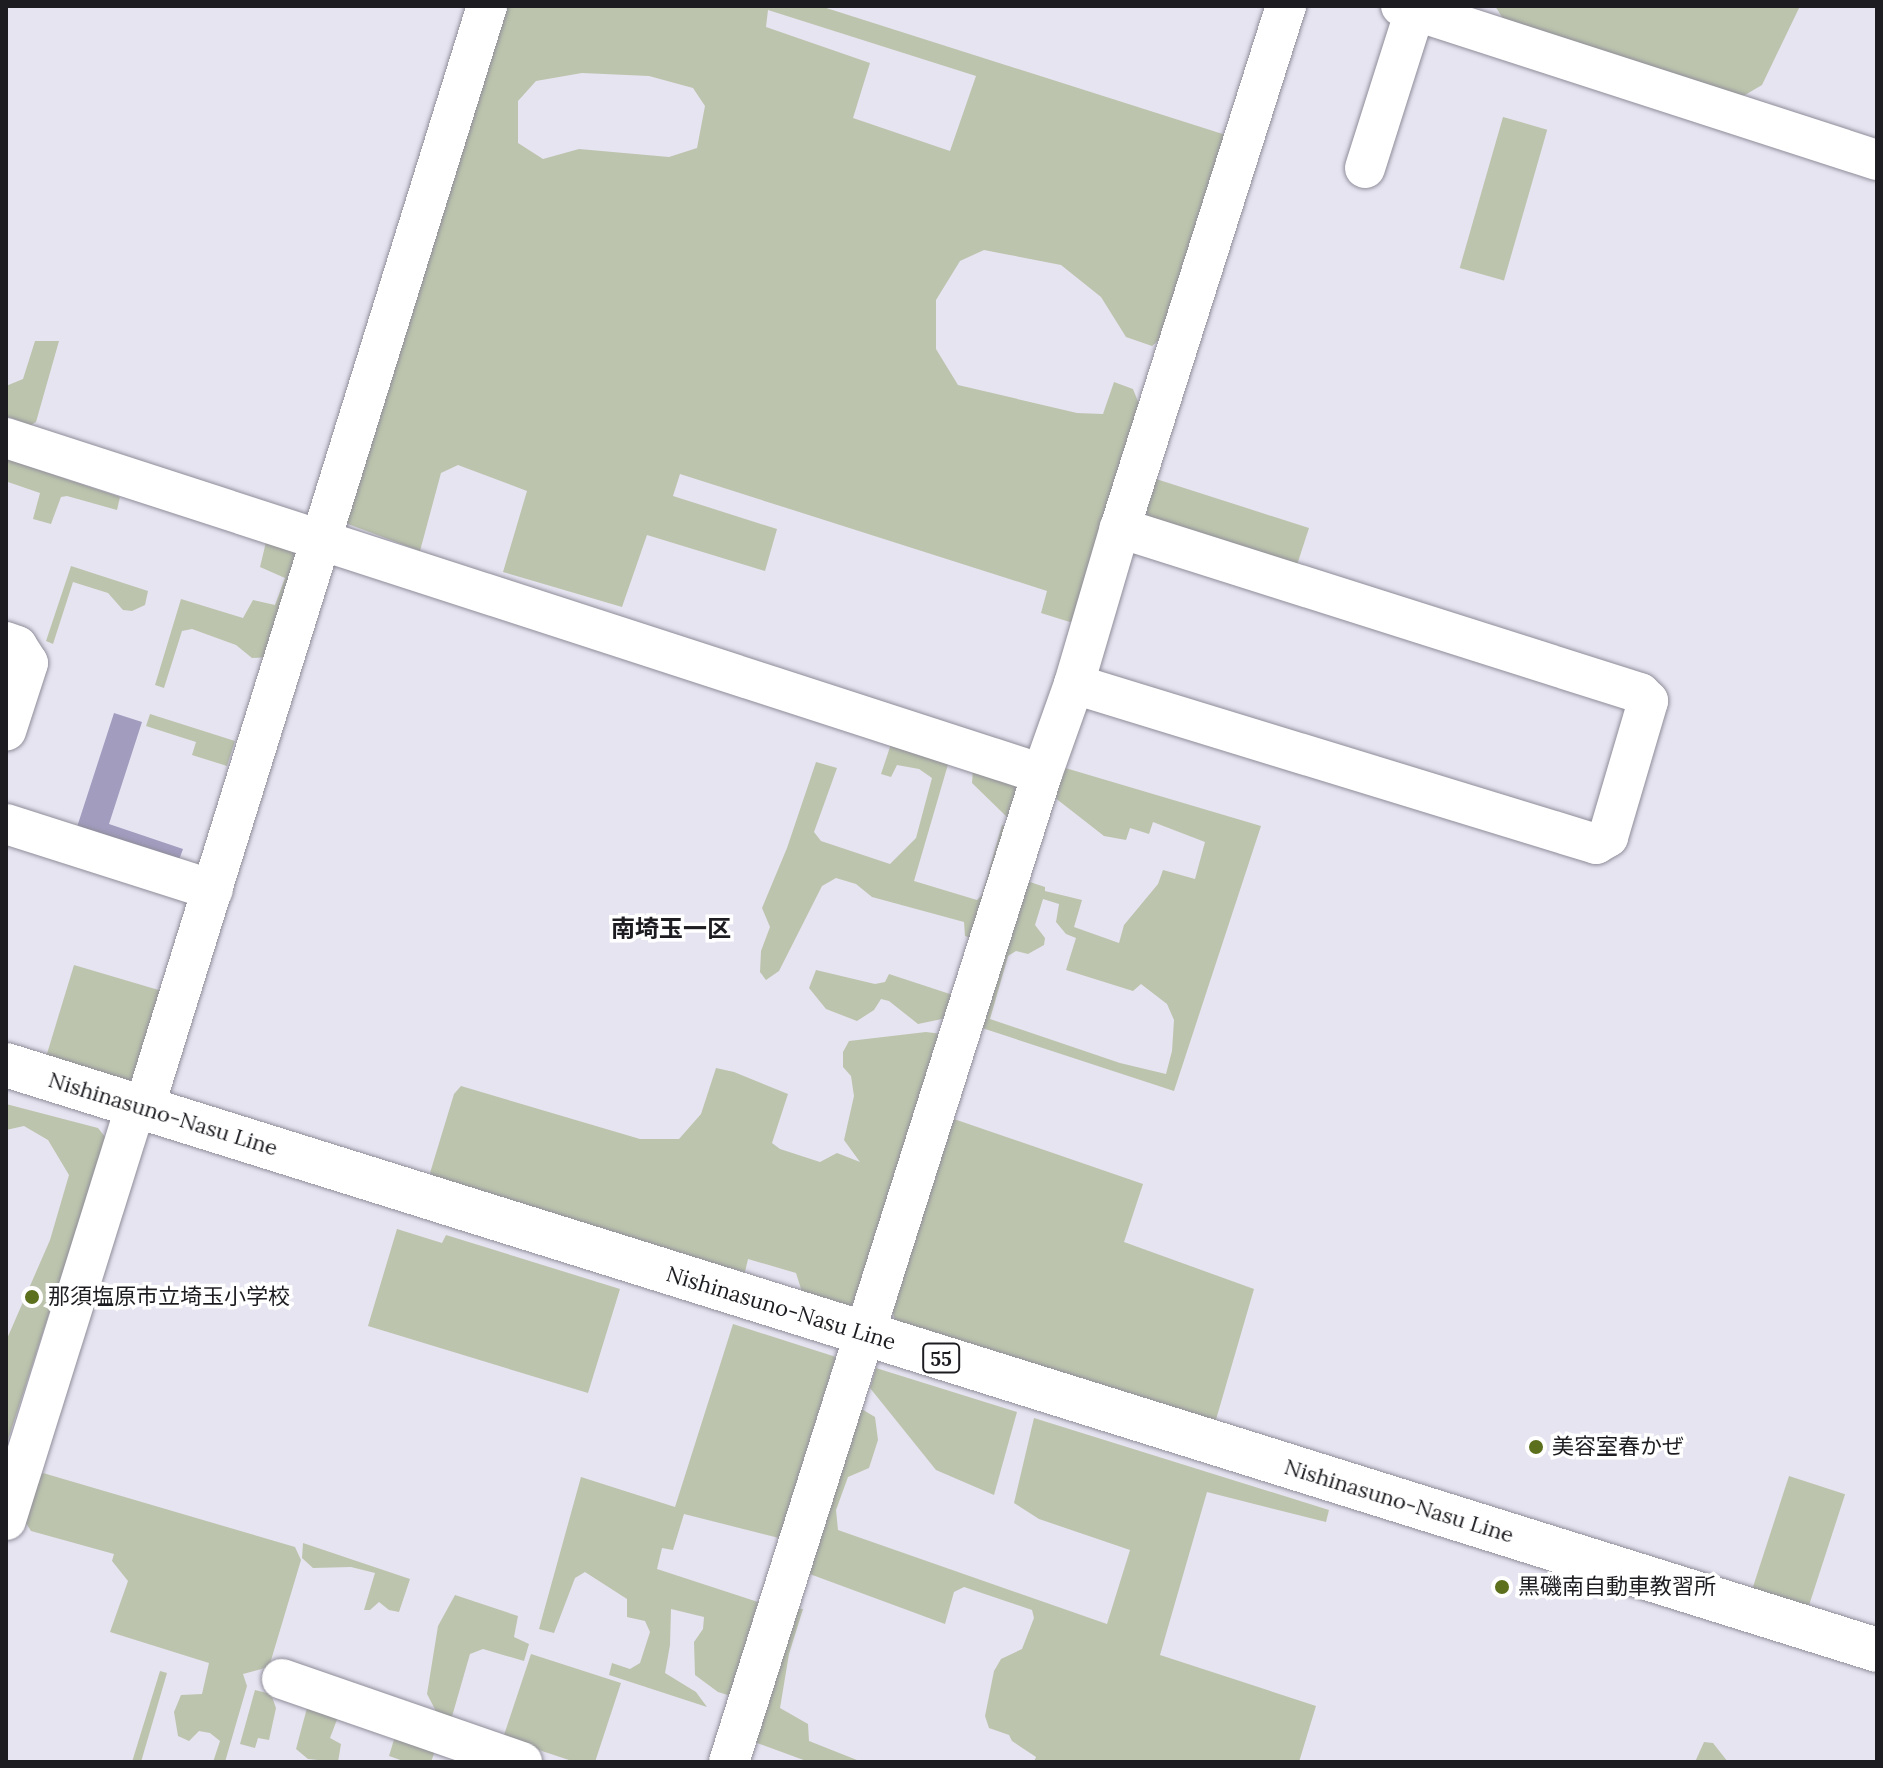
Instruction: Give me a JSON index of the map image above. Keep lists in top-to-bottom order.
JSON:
{
  "streets": {
    "main road": ["Nishinasuno-Nasu Line", "55"]
  },
  "districts": ["南埼玉一区"],
  "places": ["那須塩原市立埼玉小学校", "美容室春かぜ", "黒磯南自動車教習所"]
}
